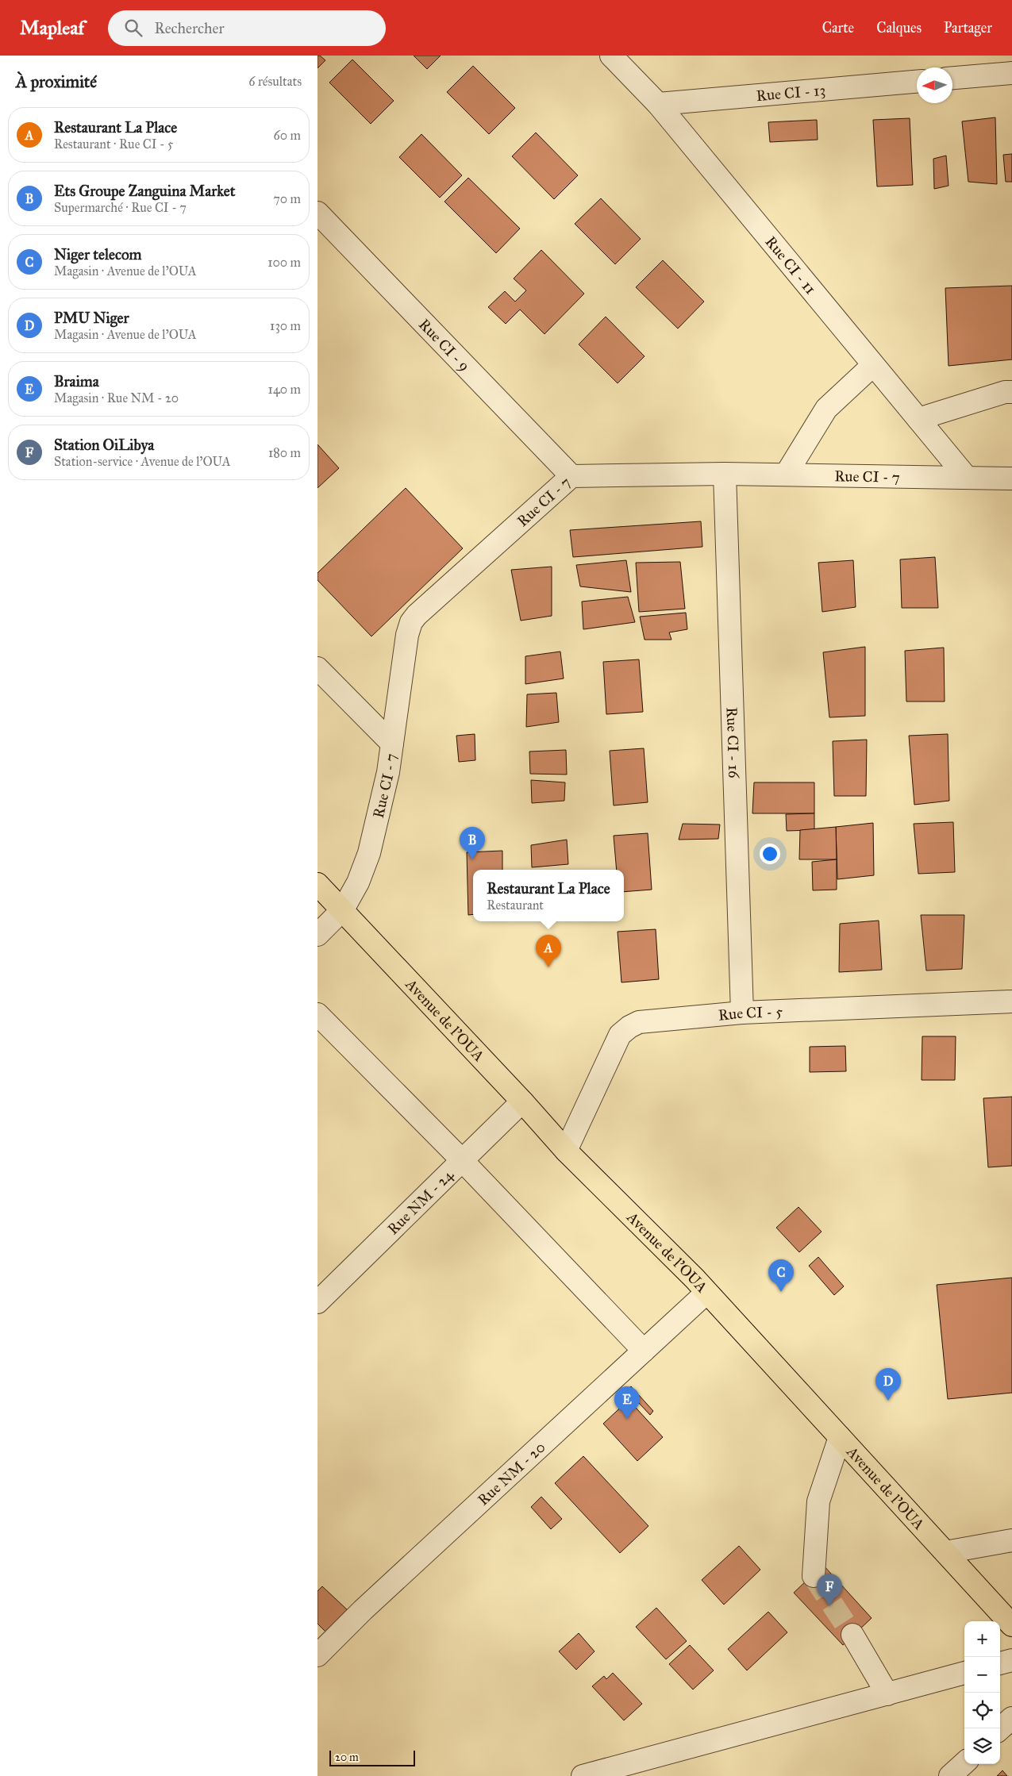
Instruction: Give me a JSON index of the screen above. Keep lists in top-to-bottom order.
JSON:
{
  "streets": {
    "main road": ["Avenue de l'OUA"],
    "street": [
      "Rue CI - 13",
      "Rue CI - 11",
      "Rue CI - 9",
      "Rue CI - 7",
      "Rue CI - 16",
      "Rue CI - 5",
      "Rue NM - 24",
      "Rue NM - 20"
    ]
  },
  "crossings": [
    ["Rue CI - 13", "Rue CI - 11"],
    ["Rue CI - 11", "Rue CI - 7"],
    ["Rue CI - 9", "Rue CI - 7"],
    ["Rue CI - 7", "Rue CI - 16"],
    ["Rue CI - 7", "Avenue de l'OUA"],
    ["Rue CI - 16", "Rue CI - 5"],
    ["Rue CI - 5", "Avenue de l'OUA"],
    ["Avenue de l'OUA", "Rue NM - 24"],
    ["Avenue de l'OUA", "Rue NM - 20"]
  ],
  "scale_bar": "20 m",
  "north": "left",
  "page": {
    "header": "Mapleaf",
    "search": "Rechercher",
    "nav": ["Carte", "Calques", "Partager"],
    "heading": ["À proximité", "6 résultats"],
    "list": [
      {
        "mark": "A",
        "name": "Restaurant La Place",
        "note": "Restaurant · Rue CI - 5",
        "value": "60 m"
      },
      {
        "mark": "B",
        "name": "Ets Groupe Zanguina Market",
        "note": "Supermarché · Rue CI - 7",
        "value": "70 m"
      },
      {
        "mark": "C",
        "name": "Niger telecom",
        "note": "Magasin · Avenue de l'OUA",
        "value": "100 m"
      },
      {
        "mark": "D",
        "name": "PMU Niger",
        "note": "Magasin · Avenue de l'OUA",
        "value": "130 m"
      },
      {
        "mark": "E",
        "name": "Braima",
        "note": "Magasin · Rue NM - 20",
        "value": "140 m"
      },
      {
        "mark": "F",
        "name": "Station OiLibya",
        "note": "Station-service · Avenue de l'OUA",
        "value": "180 m"
      }
    ],
    "pins": [
      "B",
      "A",
      "C",
      "D",
      "E",
      "F"
    ],
    "popup": ["Restaurant La Place", "Restaurant"],
    "map_buttons": ["+", "−"],
    "scale": "20 m"
  }
}
